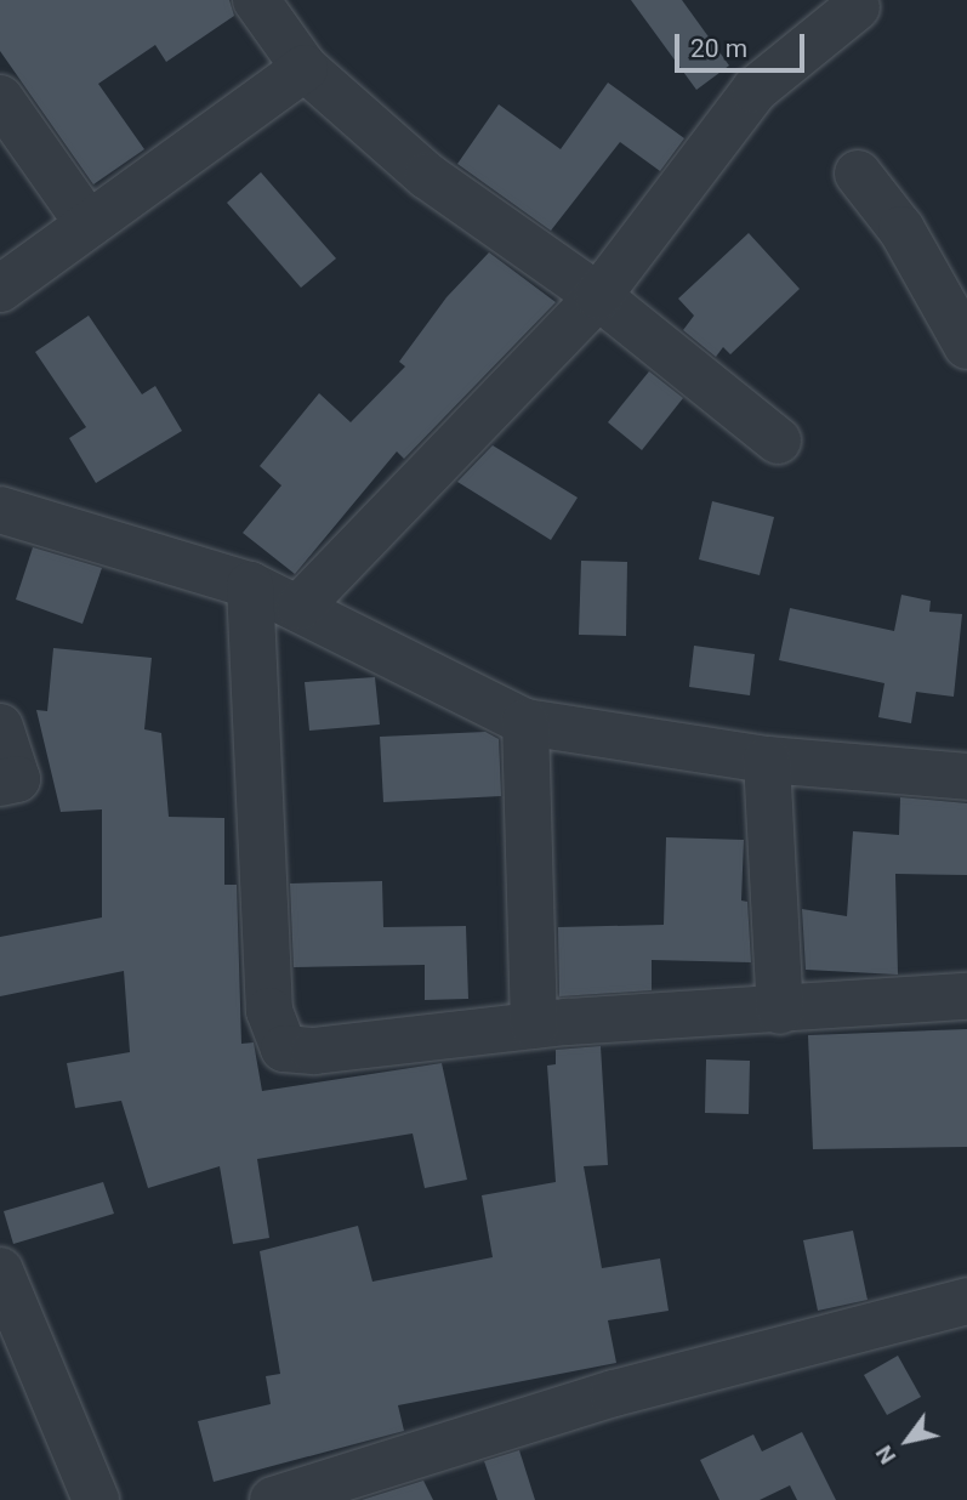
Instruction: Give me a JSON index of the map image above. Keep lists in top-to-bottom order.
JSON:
{
  "scale_bar": "20 m",
  "north": "bottom left"
}
